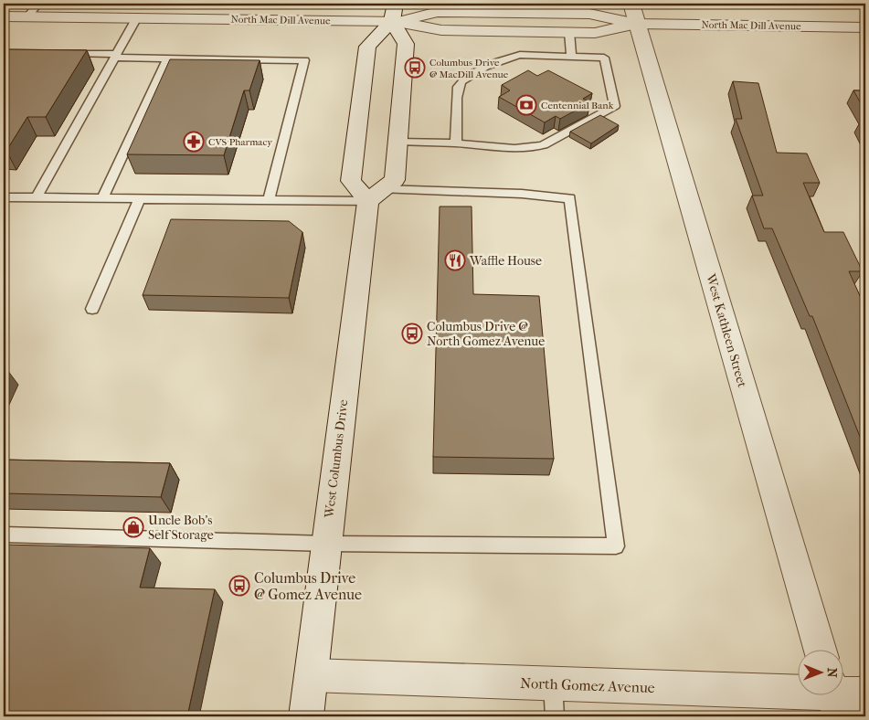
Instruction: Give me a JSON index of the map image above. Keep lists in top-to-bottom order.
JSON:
{
  "streets": {
    "street": [
      "North Mac Dill Avenue",
      "West Kathleen Street",
      "West Columbus Drive",
      "North Gomez Avenue"
    ]
  },
  "crossings": [
    ["North Mac Dill Avenue", "West Kathleen Street"],
    ["North Mac Dill Avenue", "West Columbus Drive"],
    ["West Columbus Drive", "North Gomez Avenue"]
  ],
  "places": {
    "bus stop": ["Columbus Drive @ MacDill Avenue", "Columbus Drive @ North Gomez Avenue", "Columbus Drive @ Gomez Avenue"],
    "bank": ["Centennial Bank"],
    "pharmacy": ["CVS Pharmacy"],
    "restaurant": ["Waffle House"],
    "shop": ["Uncle Bob's Self Storage"]
  },
  "north": "right"
}
